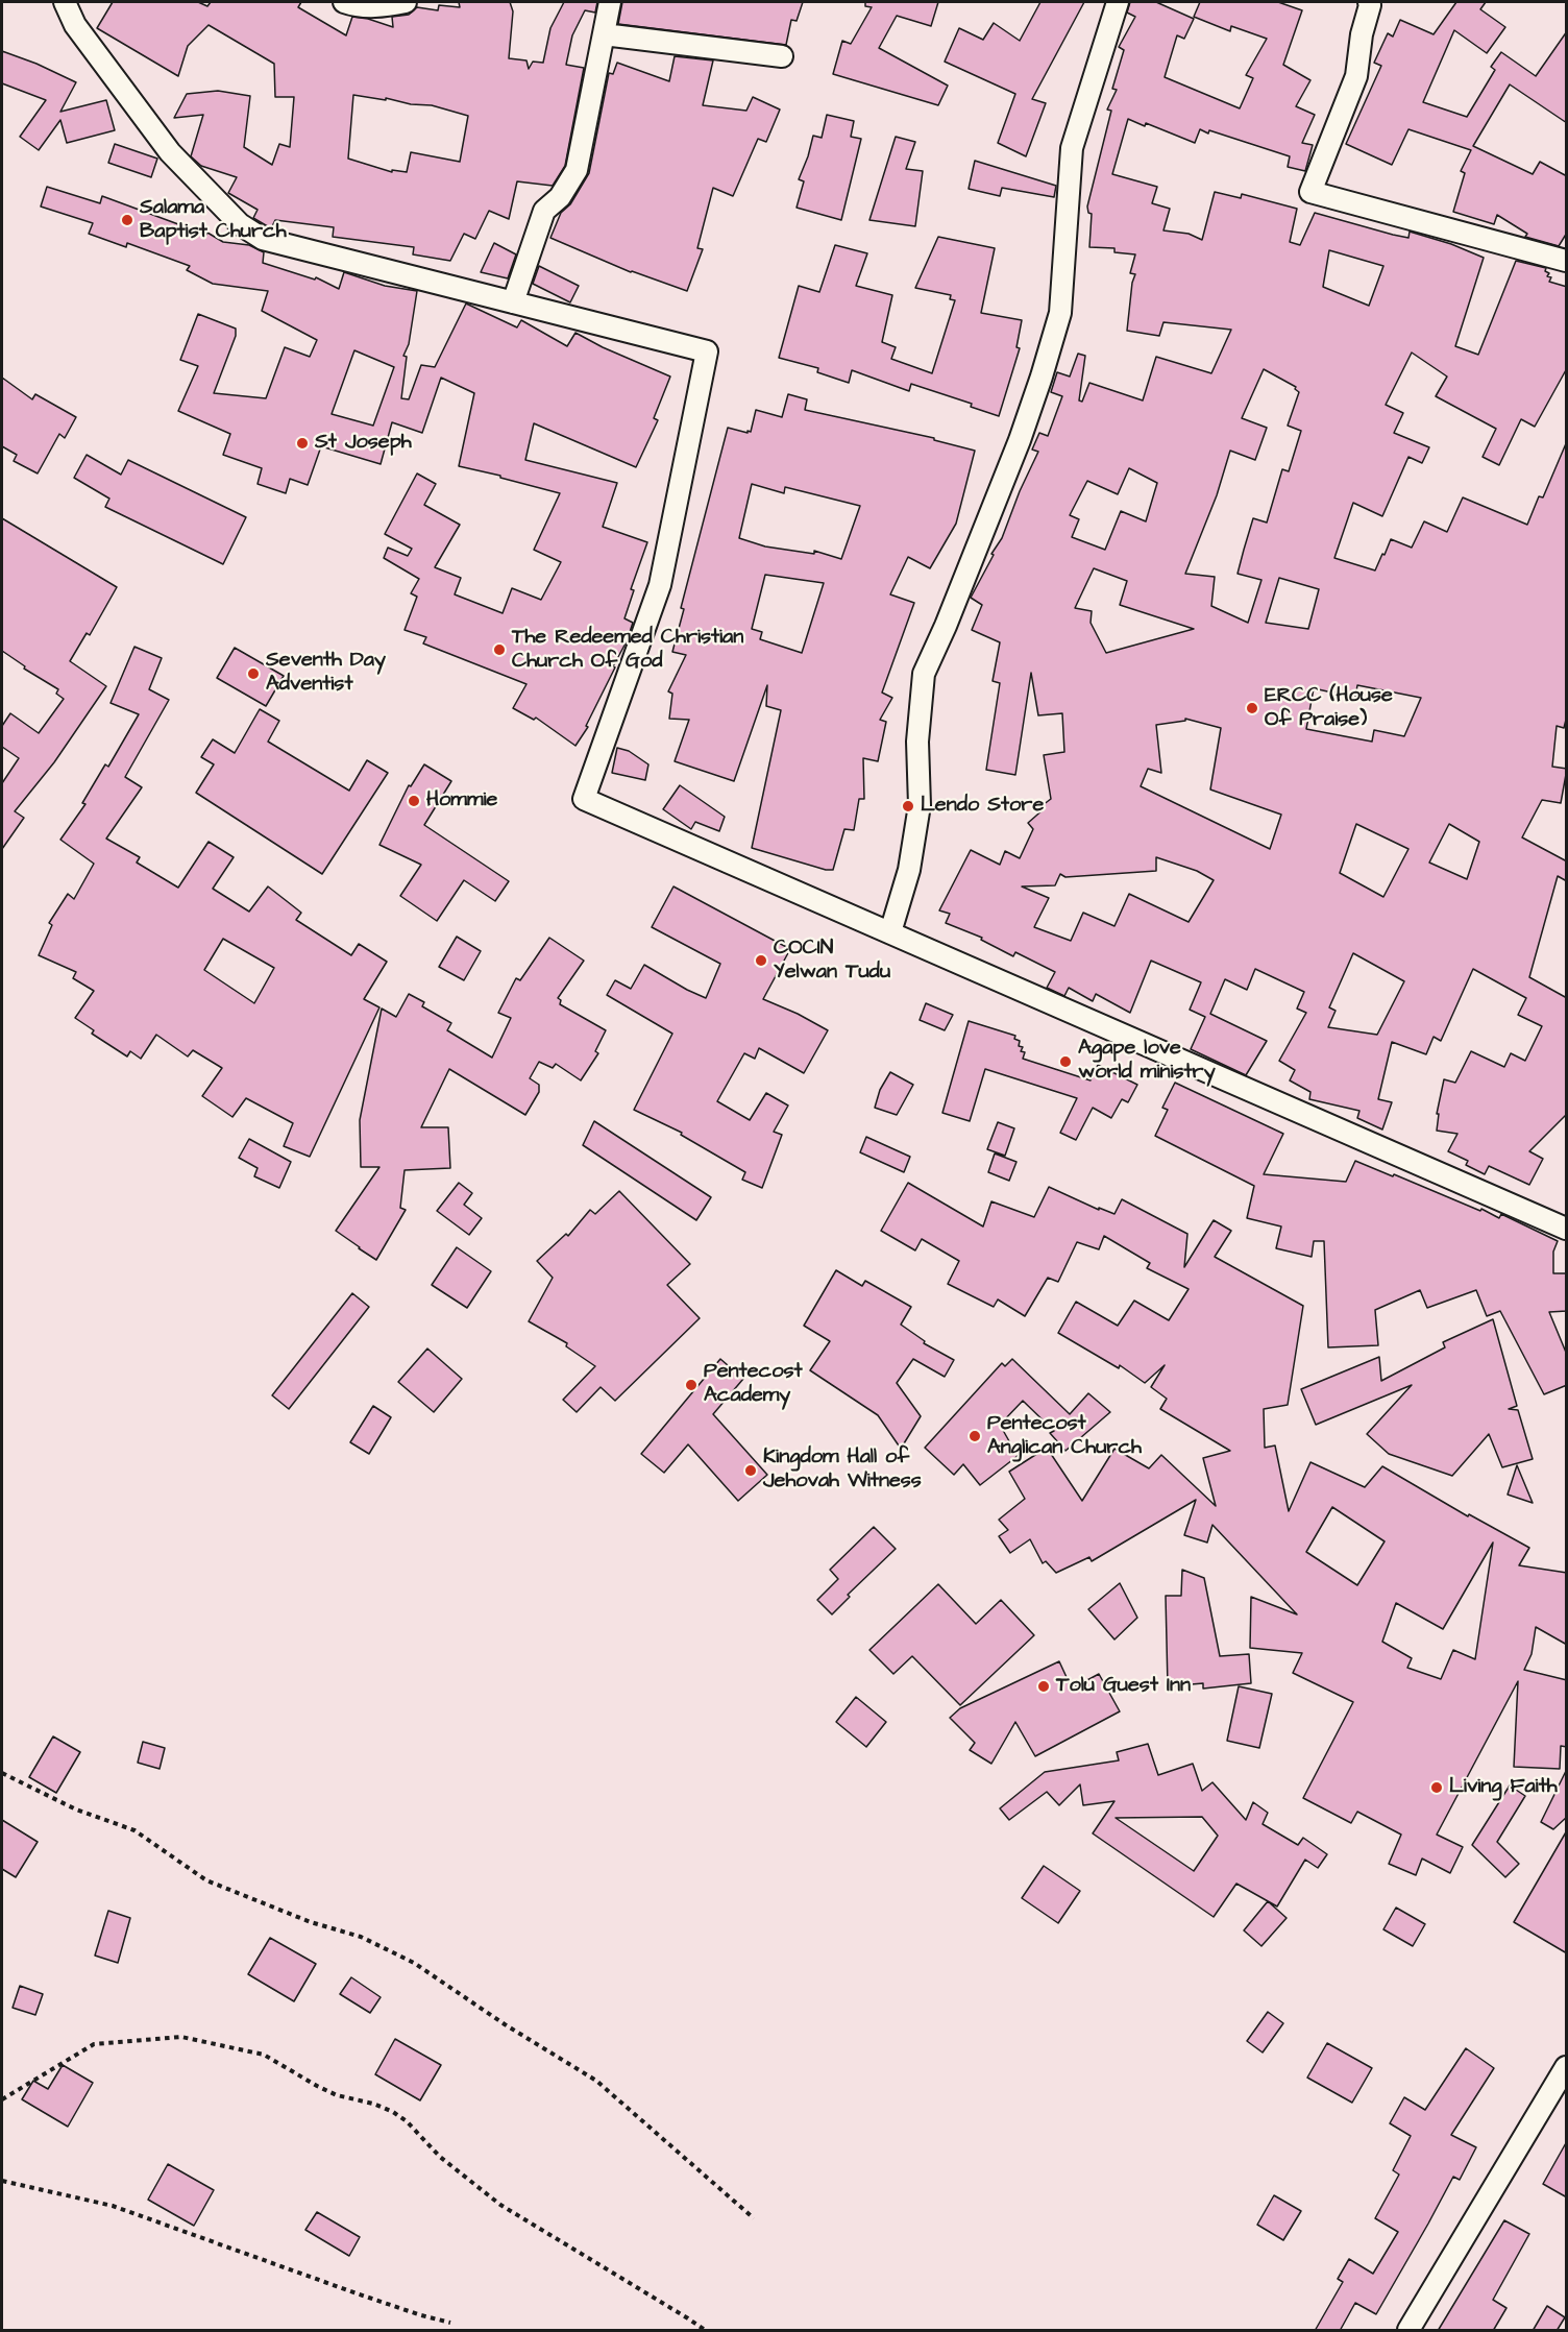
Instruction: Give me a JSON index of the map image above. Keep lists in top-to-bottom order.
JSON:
{
  "places": [
    "Salama Baptist Church",
    "St Joseph",
    "The Redeemed Christian Church Of God",
    "Seventh Day Adventist",
    "ERCC (House Of Praise)",
    "Hommie",
    "Lendo Store",
    "COCIN Yelwan Tudu",
    "Agape love world ministry",
    "Pentecost Academy",
    "Pentecost Anglican Church",
    "Kingdom Hall of Jehovah Witness",
    "Tolu Guest Inn",
    "Living Faith"
  ]
}
